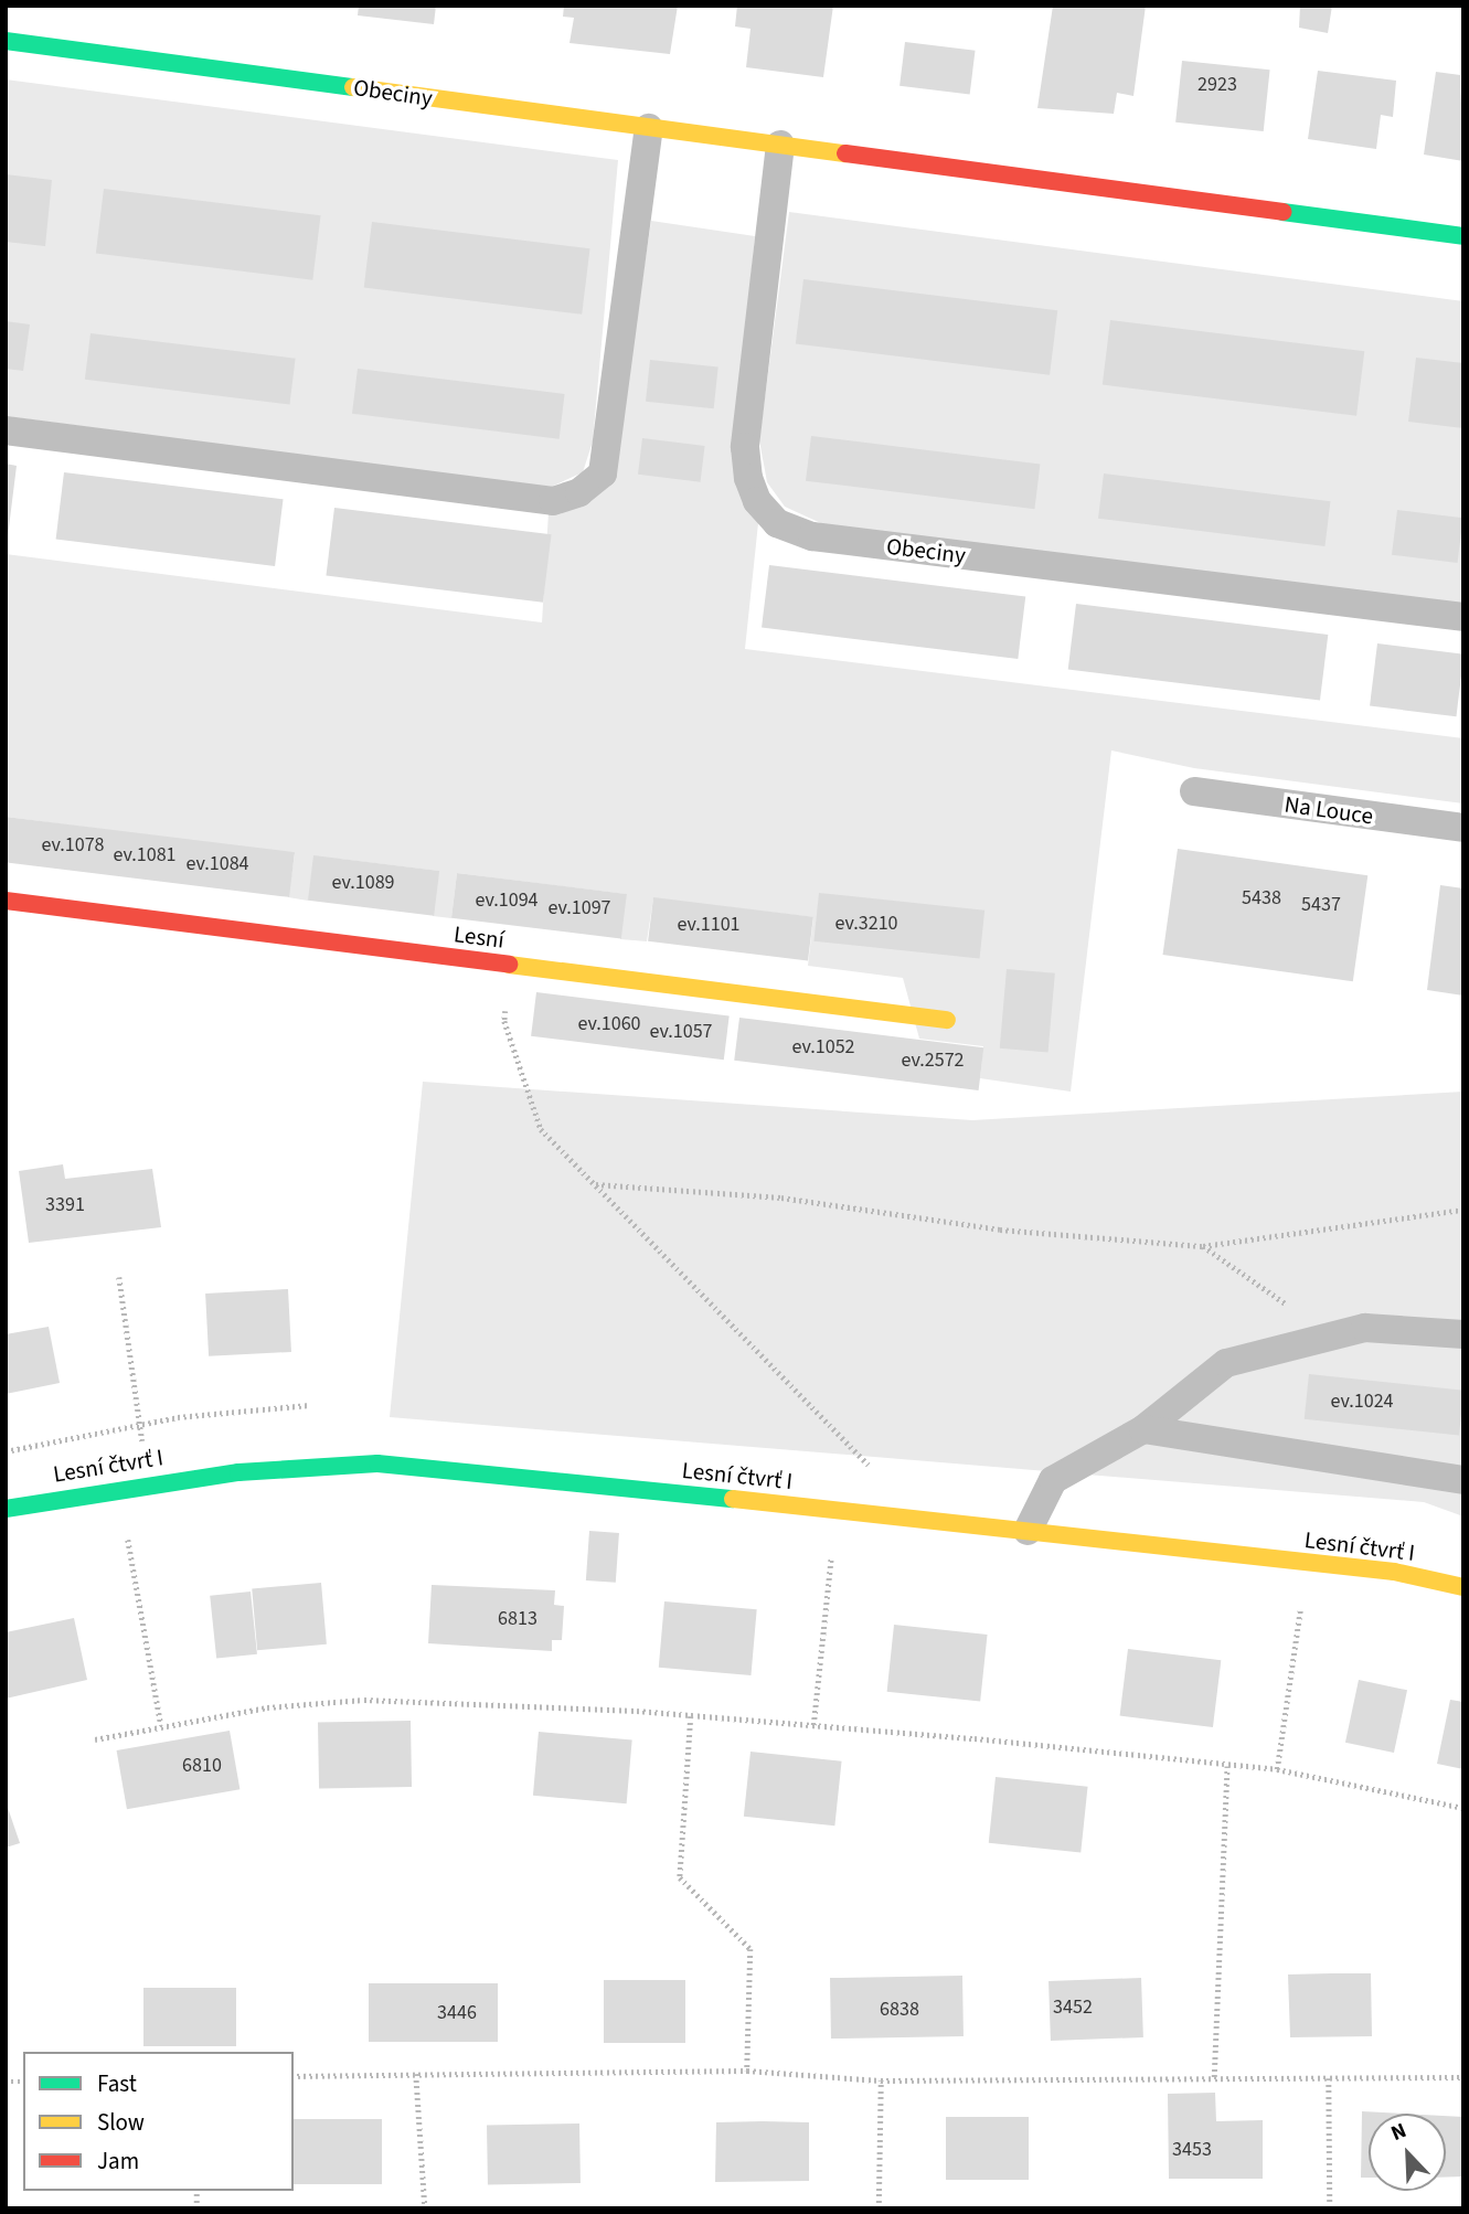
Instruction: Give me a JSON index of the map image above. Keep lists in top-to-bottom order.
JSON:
{
  "streets": {
    "street": ["Obeciny", "Lesní", "Lesní čtvrť I"],
    "lane": ["Na Louce"]
  },
  "house_numbers": [
    "2923",
    "ev.1078",
    "ev.1081",
    "ev.1084",
    "ev.1089",
    "5438",
    "ev.1094",
    "5437",
    "ev.1097",
    "ev.3210",
    "ev.1101",
    "ev.1060",
    "ev.1057",
    "ev.1052",
    "ev.2572",
    "3391",
    "ev.1024",
    "6813",
    "6810",
    "3452",
    "6838",
    "3446",
    "3453"
  ],
  "legend": ["Fast", "Slow", "Jam"],
  "north": "top left"
}
